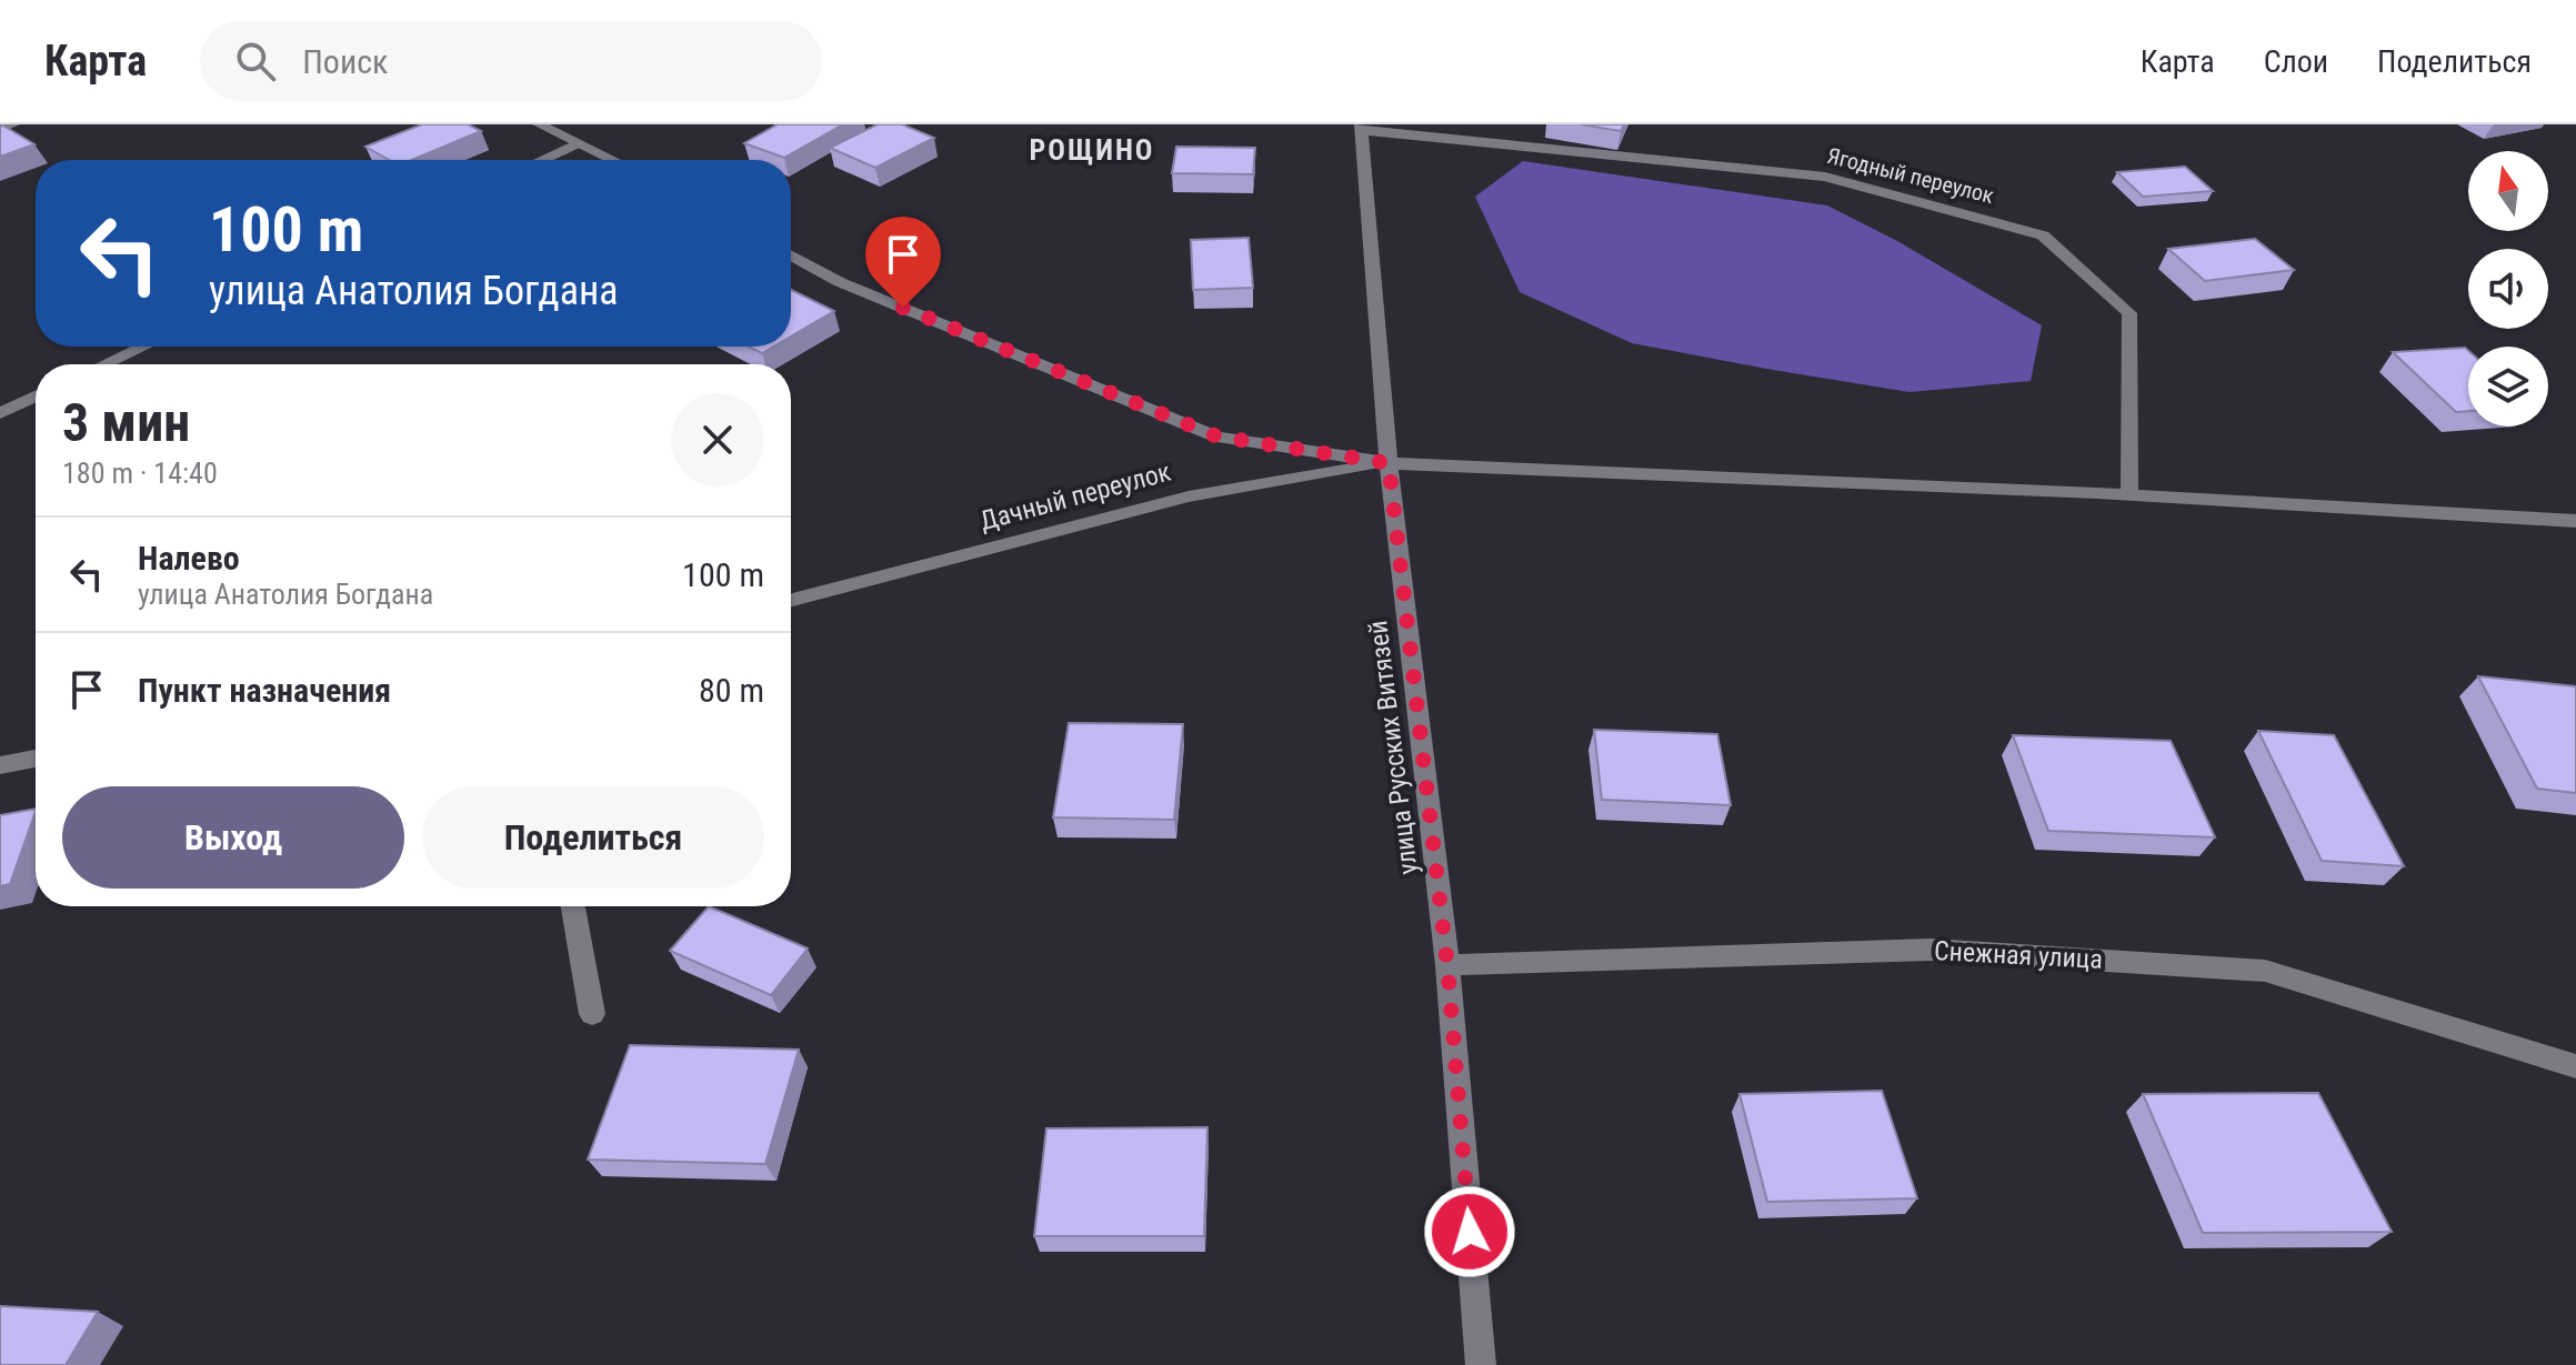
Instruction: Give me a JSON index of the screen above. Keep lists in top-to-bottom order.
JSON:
{
  "streets": {
    "street": [
      "Ягодный переулок",
      "Дачный переулок",
      "улица Русских Витязей",
      "Снежная улица"
    ]
  },
  "crossings": [
    ["Ягодный переулок", "улица Русских Витязей"],
    ["Дачный переулок", "улица Русских Витязей"],
    ["улица Русских Витязей", "Снежная улица"]
  ],
  "districts": ["РОЩИНО"],
  "north": "top",
  "page": {
    "header": "Карта",
    "search": "Поиск",
    "nav": ["Карта", "Слои", "Поделиться"],
    "turn": ["100 m", "улица Анатолия Богдана"],
    "heading": ["3 мин", "180 m · 14:40"],
    "list": [
      {
        "name": "Налево",
        "note": "улица Анатолия Богдана",
        "value": "100 m"
      },
      {
        "name": "Пункт назначения",
        "value": "80 m"
      }
    ],
    "buttons": ["Выход", "Поделиться"]
  }
}
